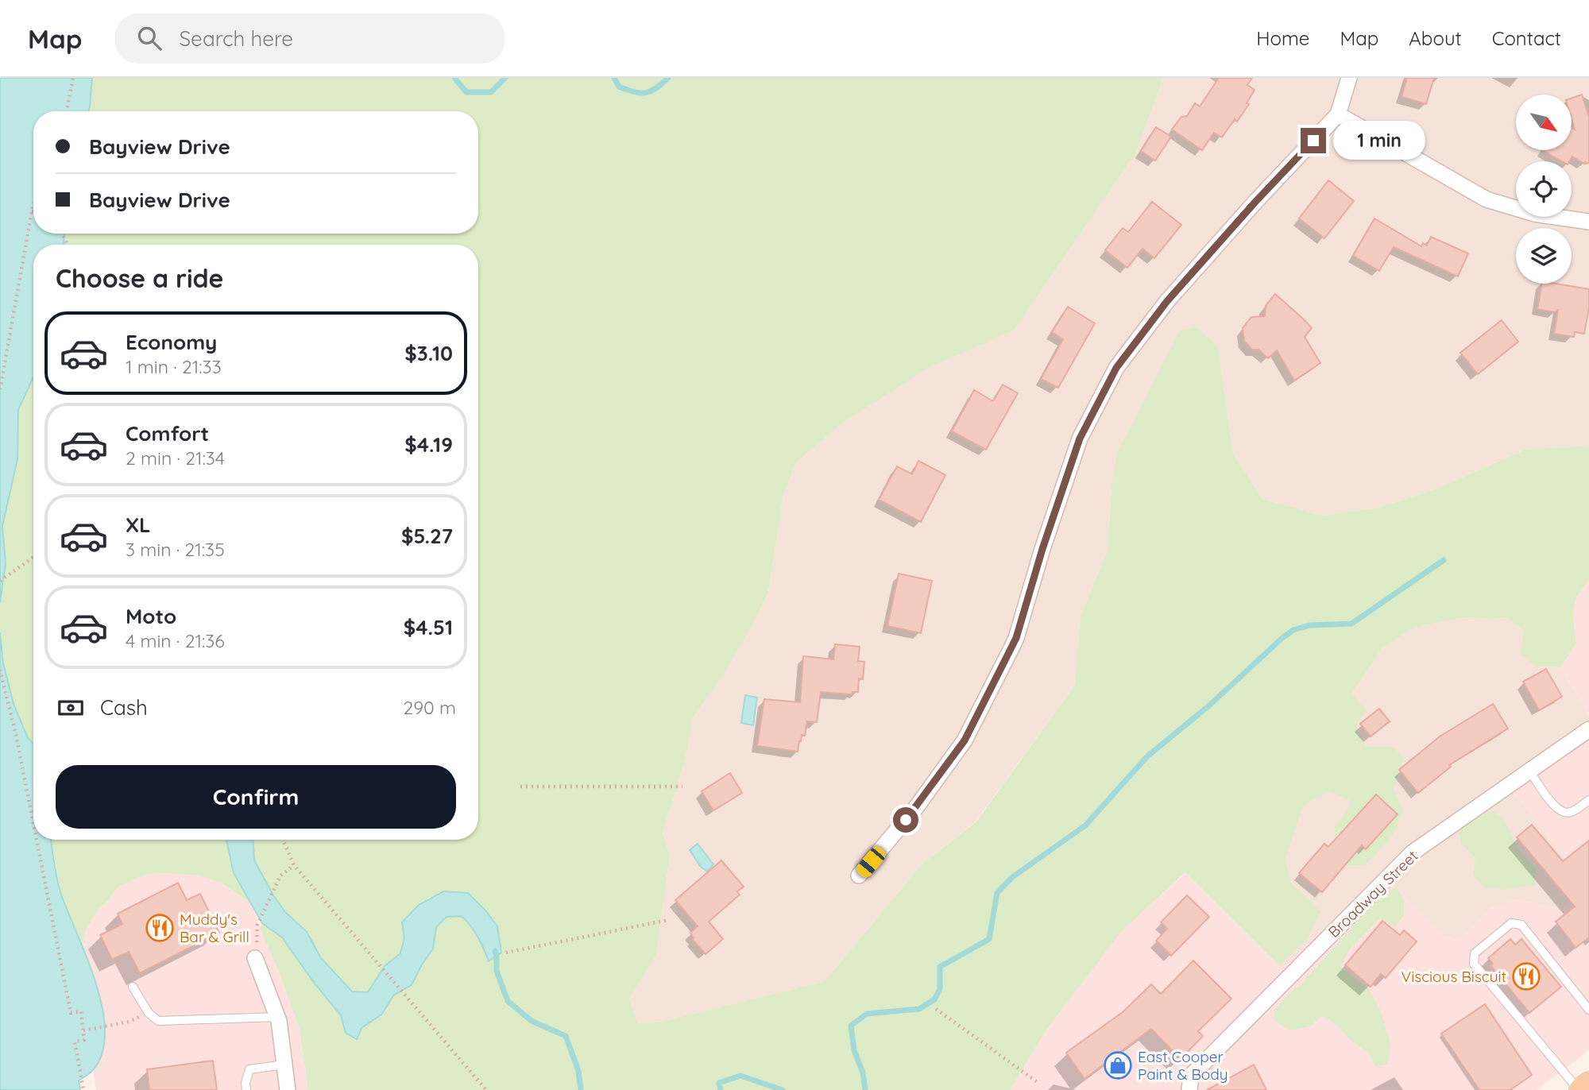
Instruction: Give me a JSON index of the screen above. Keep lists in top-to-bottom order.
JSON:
{
  "streets": {
    "street": ["Broadway Street"]
  },
  "places": {
    "restaurant": ["Muddy's Bar & Grill", "Viscious Biscuit"],
    "shop": ["East Cooper Paint & Body"]
  },
  "north": "bottom right",
  "page": {
    "header": "Map",
    "search": "Search here",
    "nav": [
      "Home",
      "Map",
      "About",
      "Contact"
    ],
    "banner": ["Bayview Drive", "Bayview Drive"],
    "bubble": "1 min",
    "heading": "Choose a ride",
    "list": [
      {
        "name": "Economy",
        "note": "1 min · 21:33",
        "value": "$3.10"
      },
      {
        "name": "Comfort",
        "note": "2 min · 21:34",
        "value": "$4.19"
      },
      {
        "name": "XL",
        "note": "3 min · 21:35",
        "value": "$5.27"
      },
      {
        "name": "Moto",
        "note": "4 min · 21:36",
        "value": "$4.51"
      }
    ],
    "pay": ["Cash", "290 m"],
    "buttons": "Confirm"
  }
}
